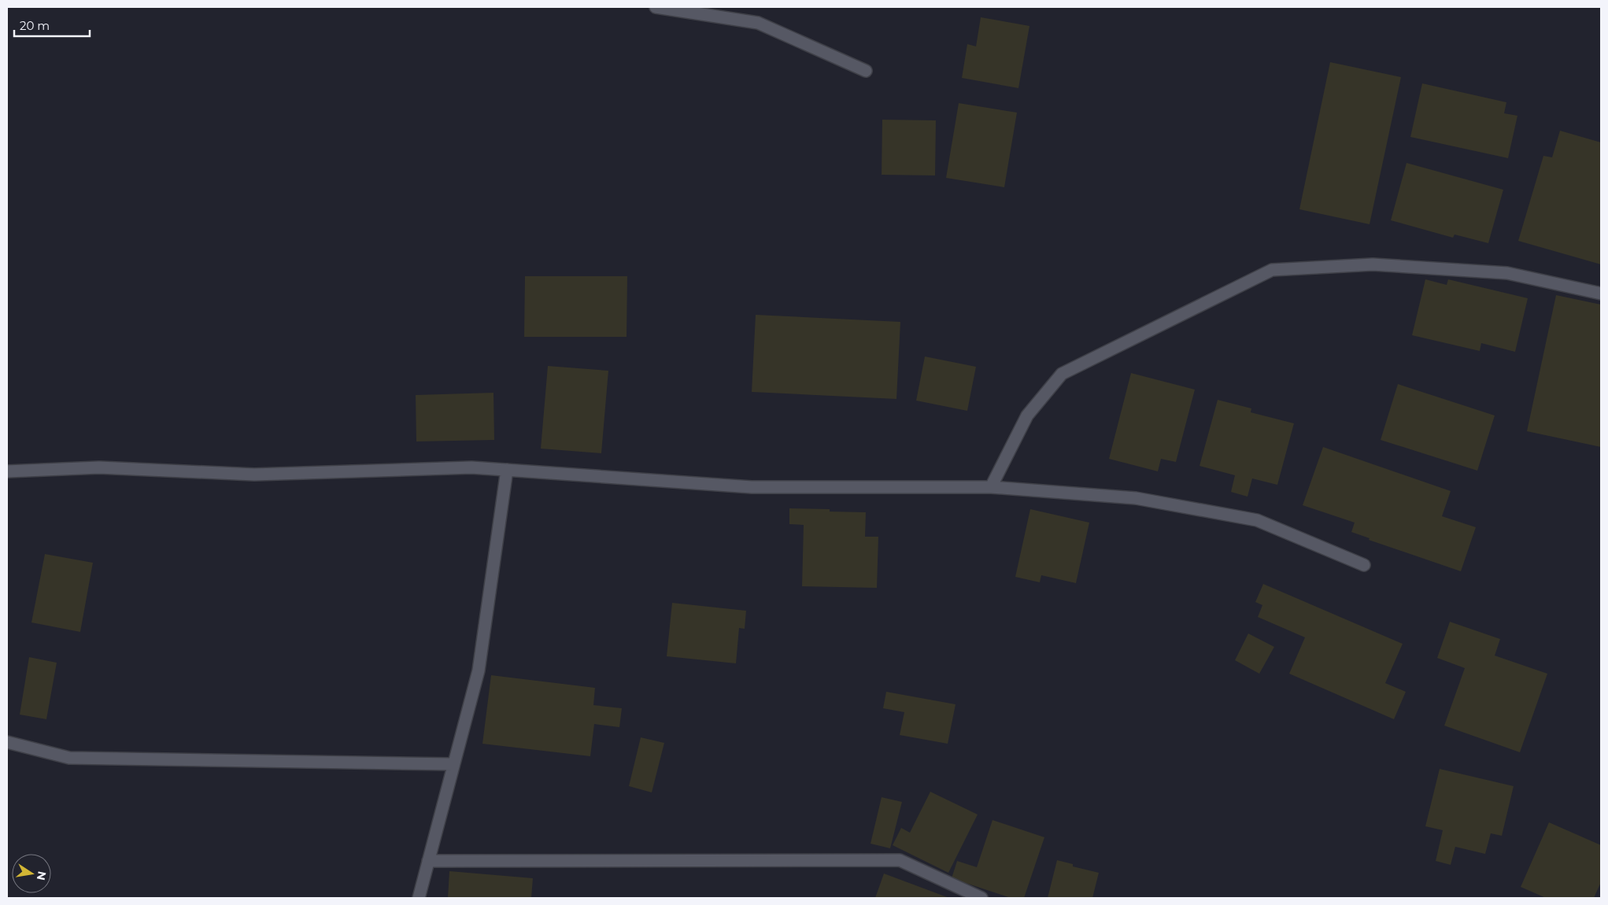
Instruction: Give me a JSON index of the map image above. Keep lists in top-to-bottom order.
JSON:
{
  "scale_bar": "20 m",
  "north": "right"
}
